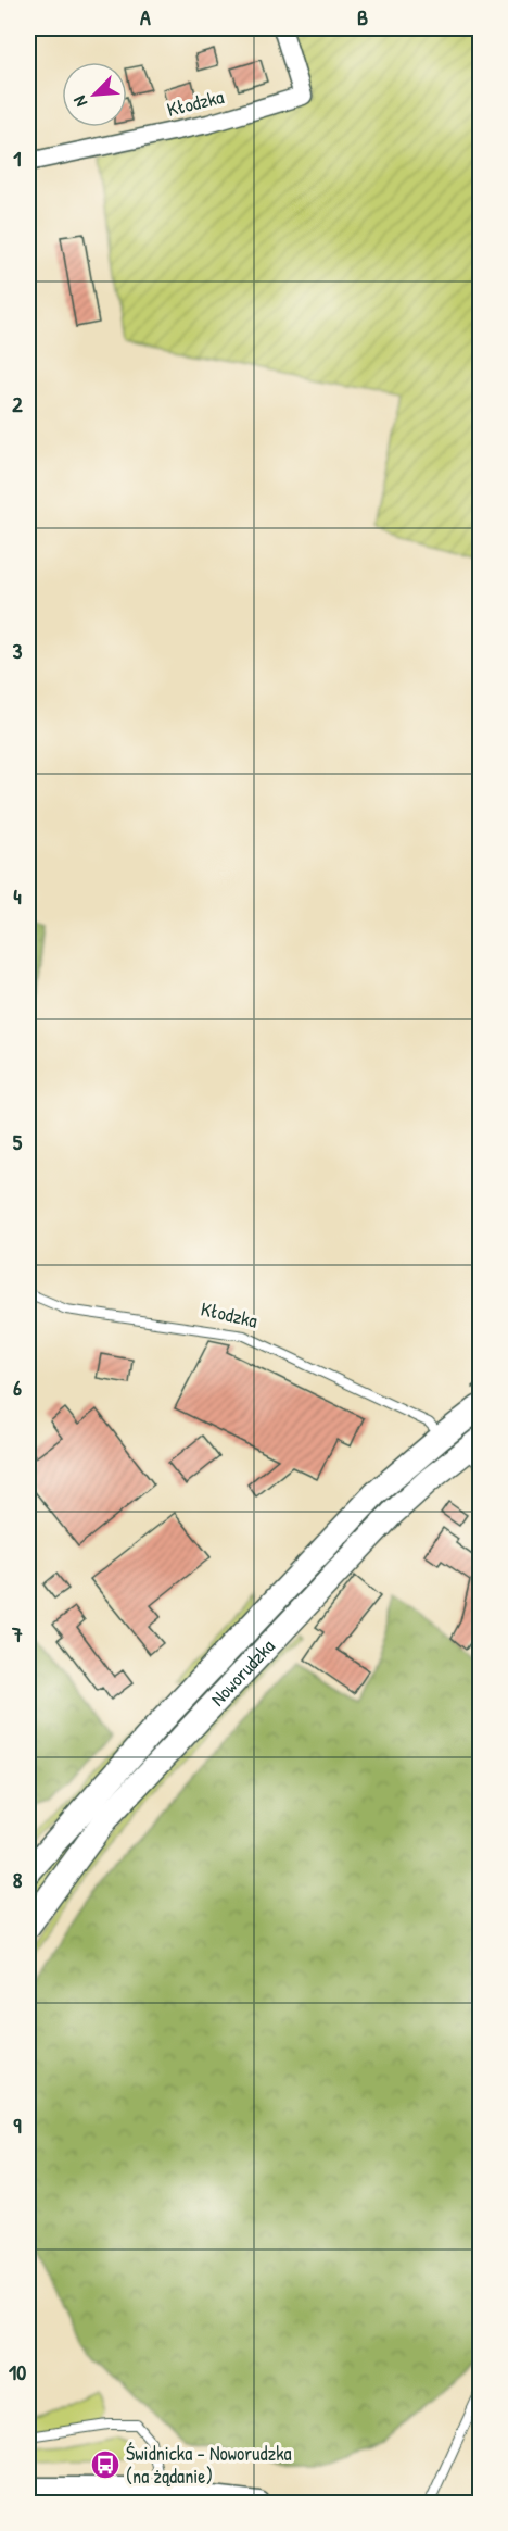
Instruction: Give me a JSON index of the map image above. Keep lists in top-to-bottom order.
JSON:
{
  "streets": {
    "main road": ["Noworudzka"],
    "street": ["Kłodzka"]
  },
  "crossings": [
    ["Kłodzka", "Noworudzka"]
  ],
  "places": {
    "bus stop": ["Świdnicka - Noworudzka (na żądanie)"]
  },
  "north": "bottom left",
  "grid": {
    "columns": ["A", "B"],
    "rows": [
      "1",
      "2",
      "3",
      "4",
      "5",
      "6",
      "7",
      "8",
      "9",
      "10"
    ]
  }
}
